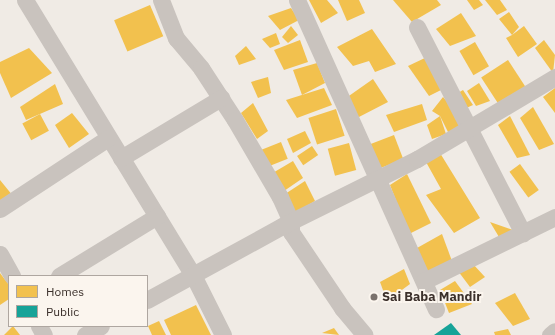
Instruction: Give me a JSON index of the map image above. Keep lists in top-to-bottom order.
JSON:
{
  "places": ["Sai Baba Mandir"],
  "legend": ["Homes", "Public"]
}
